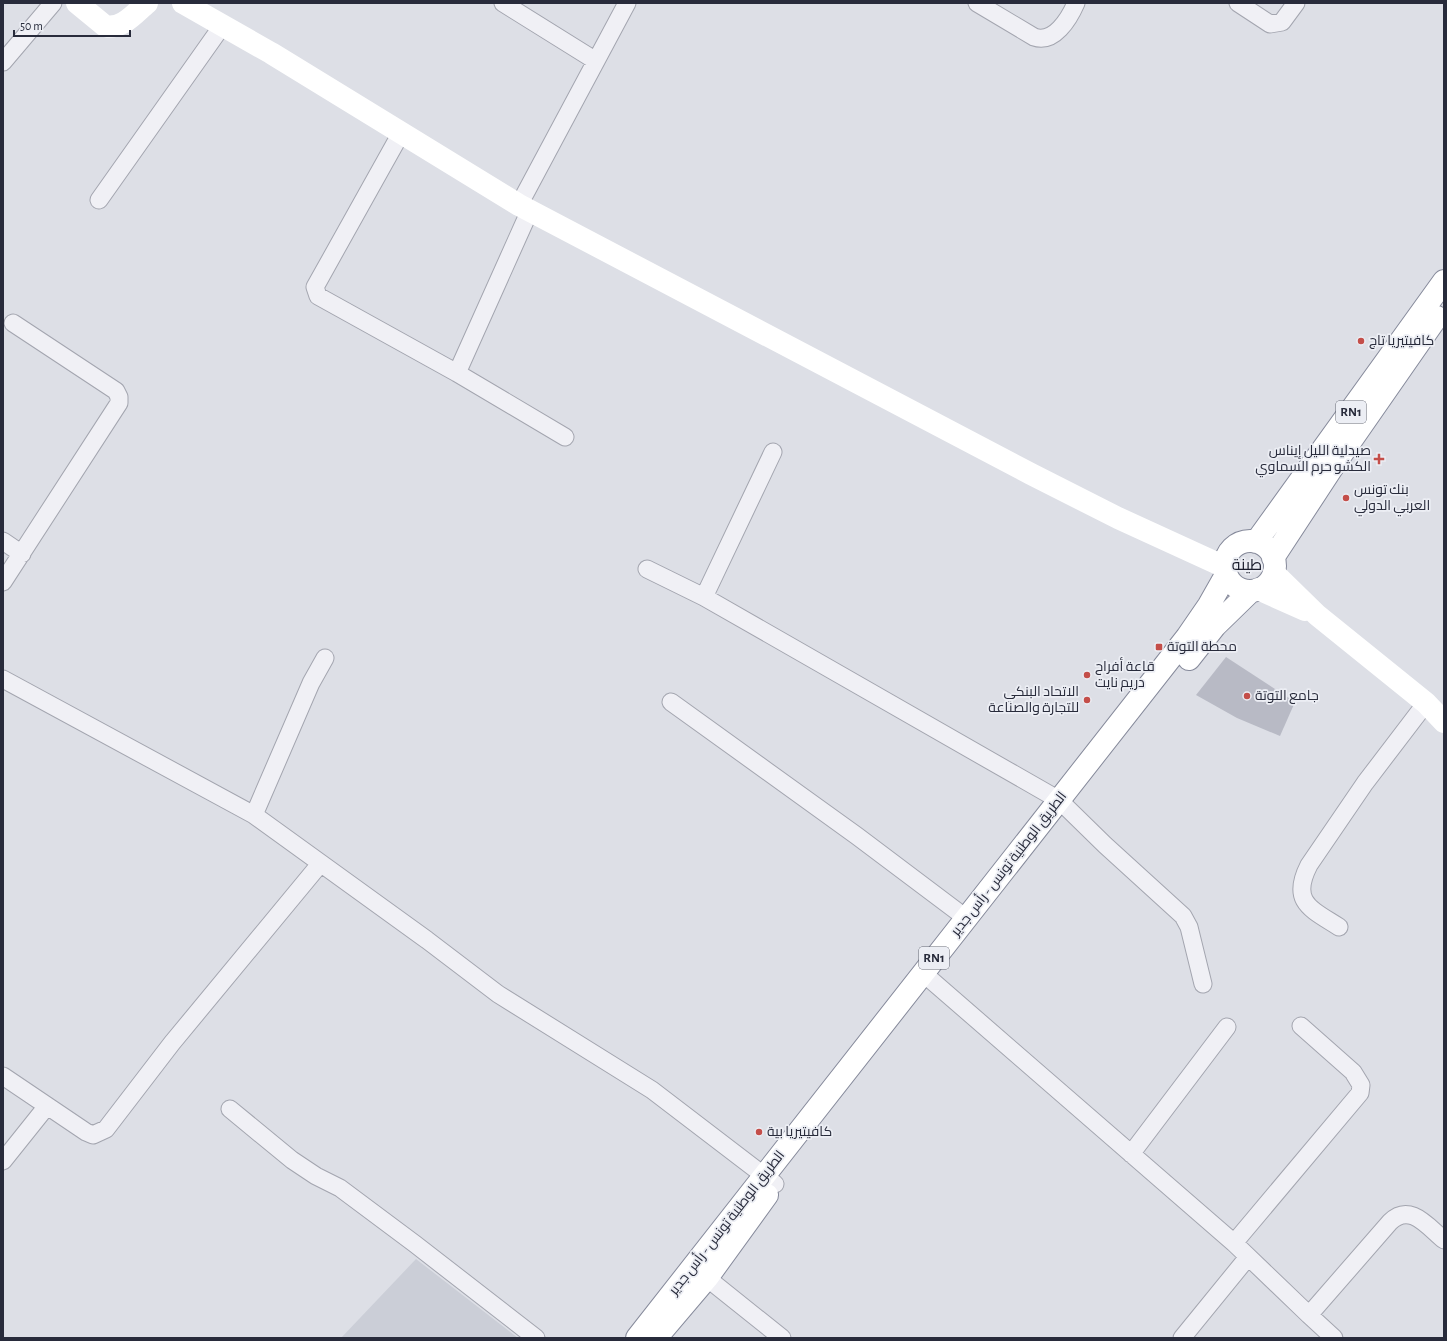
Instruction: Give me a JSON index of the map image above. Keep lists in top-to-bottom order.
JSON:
{
  "streets": {
    "main road": ["RN1", "الطريق الوطنية تونس - رأس جدير"]
  },
  "crossings": [
    ["RN1", "الطريق الوطنية تونس - رأس جدير"]
  ],
  "districts": ["طينة"],
  "places": {
    "other": [
      "كافيتيريا تاج",
      "بنك تونس العربي الدولي",
      "قاعة أفراح دريم نايت",
      "جامع التوتة",
      "الاتحاد البنكي للتجارة والصناعة",
      "كافيتيريا بية"
    ],
    "health": ["صيدلية الليل إيناس الكشو حرم السماوي"],
    "transit": ["محطة التوتة"]
  },
  "scale_bar": "50 m"
}
